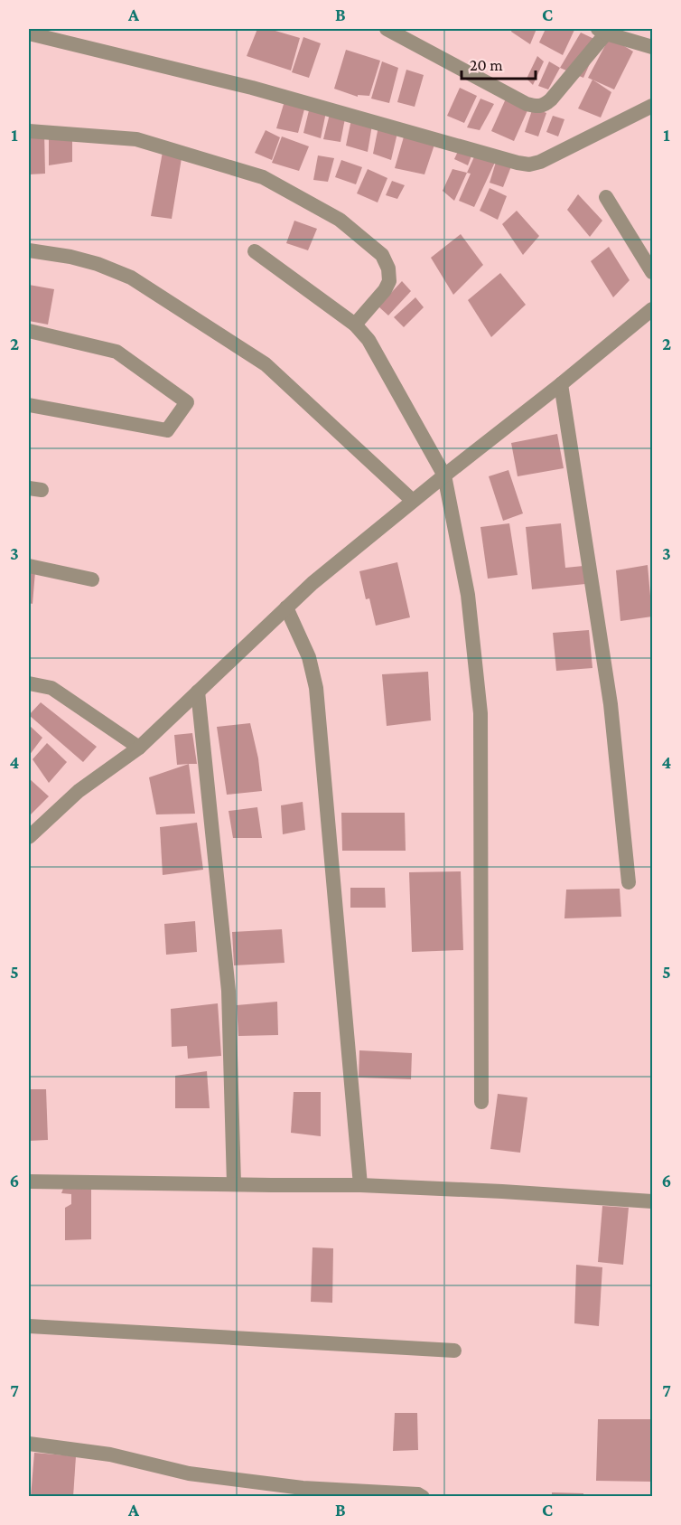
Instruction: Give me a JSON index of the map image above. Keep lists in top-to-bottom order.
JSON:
{
  "scale_bar": "20 m",
  "grid": {
    "columns": ["A", "B", "C"],
    "rows": [
      "1",
      "2",
      "3",
      "4",
      "5",
      "6",
      "7"
    ]
  }
}
